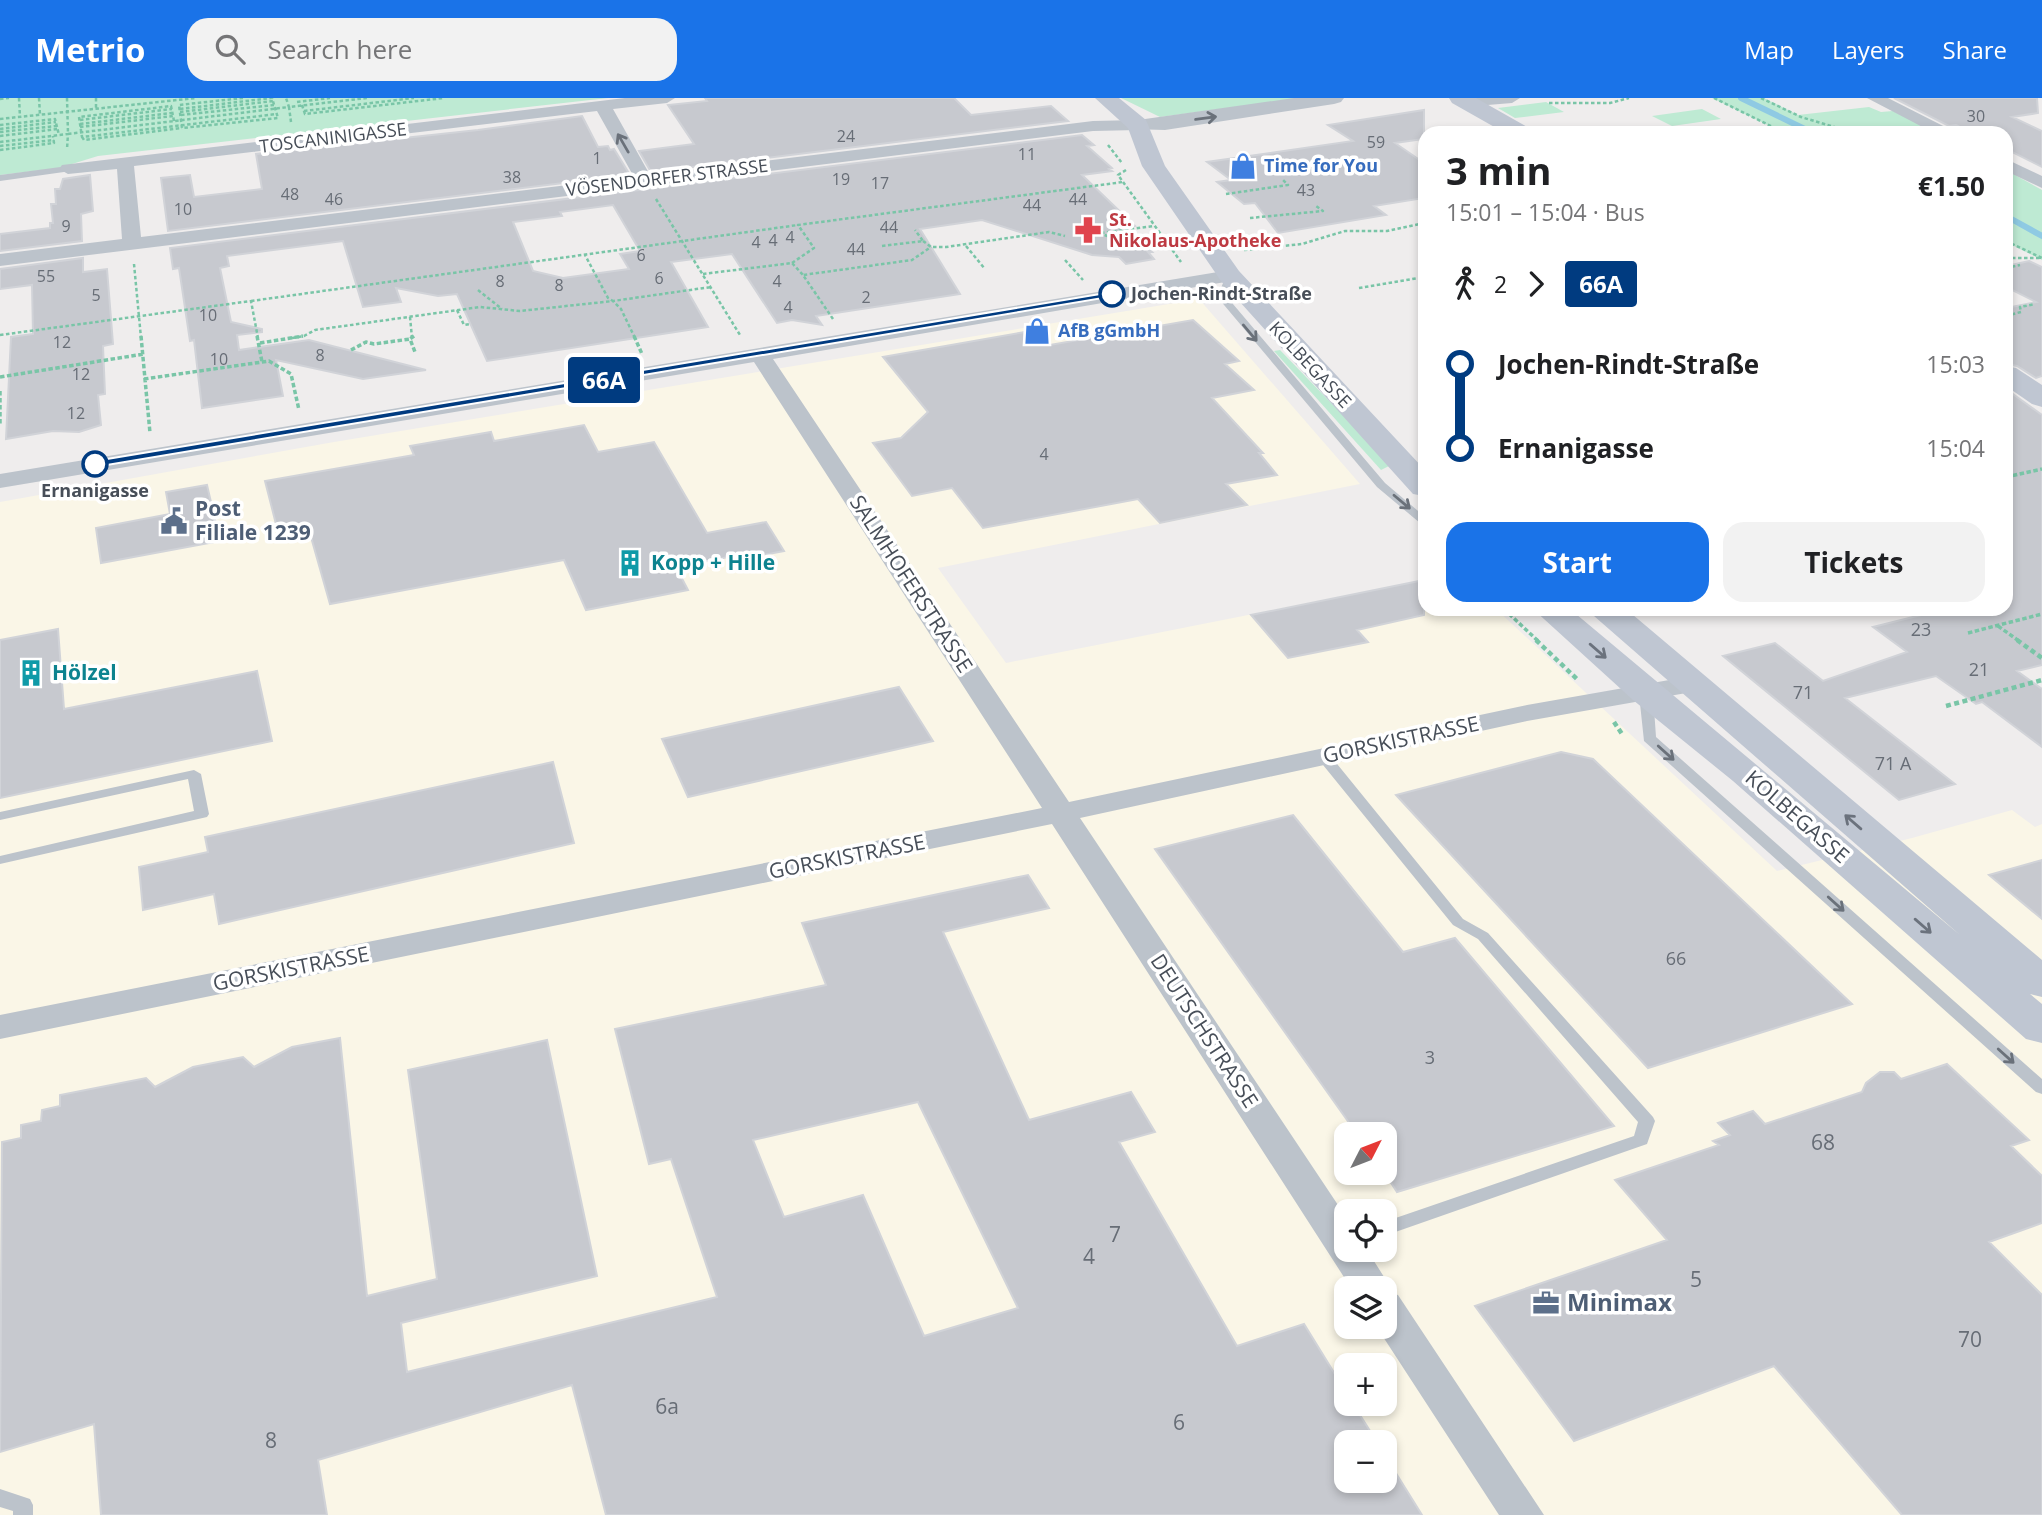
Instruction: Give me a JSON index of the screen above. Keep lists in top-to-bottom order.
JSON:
{
  "streets": {
    "main road": ["KOLBEGASSE"],
    "street": [
      "TOSCANINIGASSE",
      "VÖSENDORFER STRASSE",
      "SALMHOFERSTRASSE",
      "GORSKISTRASSE",
      "DEUTSCHSTRASSE"
    ]
  },
  "crossings": [
    ["VÖSENDORFER STRASSE", "KOLBEGASSE"],
    ["KOLBEGASSE", "GORSKISTRASSE"],
    ["SALMHOFERSTRASSE", "GORSKISTRASSE"],
    ["SALMHOFERSTRASSE", "DEUTSCHSTRASSE"],
    ["GORSKISTRASSE", "DEUTSCHSTRASSE"]
  ],
  "places": {
    "shop": ["Time for You", "AfB gGmbH"],
    "pharmacy": ["St. Nikolaus-Apotheke"],
    "other": ["Jochen-Rindt-Straße", "Ernanigasse"],
    "public building": ["Post Filiale 1239"],
    "building": ["Kopp + Hille", "Hölzel"],
    "office": ["Minimax"]
  },
  "lines": ["bus line 66A"],
  "house_numbers": [
    "30",
    "24",
    "59",
    "11",
    "1",
    "38",
    "19",
    "17",
    "43",
    "48",
    "46",
    "44",
    "44",
    "10",
    "9",
    "44",
    "4",
    "4",
    "4",
    "44",
    "6",
    "55",
    "6",
    "8",
    "4",
    "8",
    "5",
    "2",
    "4",
    "10",
    "12",
    "8",
    "10",
    "12",
    "12",
    "4",
    "23",
    "21",
    "71",
    "71 A",
    "66",
    "3",
    "68",
    "7",
    "4",
    "5",
    "70",
    "6a",
    "6",
    "8"
  ],
  "north": "top right",
  "page": {
    "header": "Metrio",
    "search": "Search here",
    "nav": ["Map", "Layers", "Share"],
    "on_map": "66A",
    "heading": ["3 min", "15:01 – 15:04 · Bus", "€1.50"],
    "legs": ["2", "66A"],
    "list": [
      {
        "name": "Jochen-Rindt-Straße",
        "value": "15:03"
      },
      {
        "name": "Ernanigasse",
        "value": "15:04"
      }
    ],
    "buttons": ["Start", "Tickets"],
    "map_buttons": ["+", "−"]
  }
}
